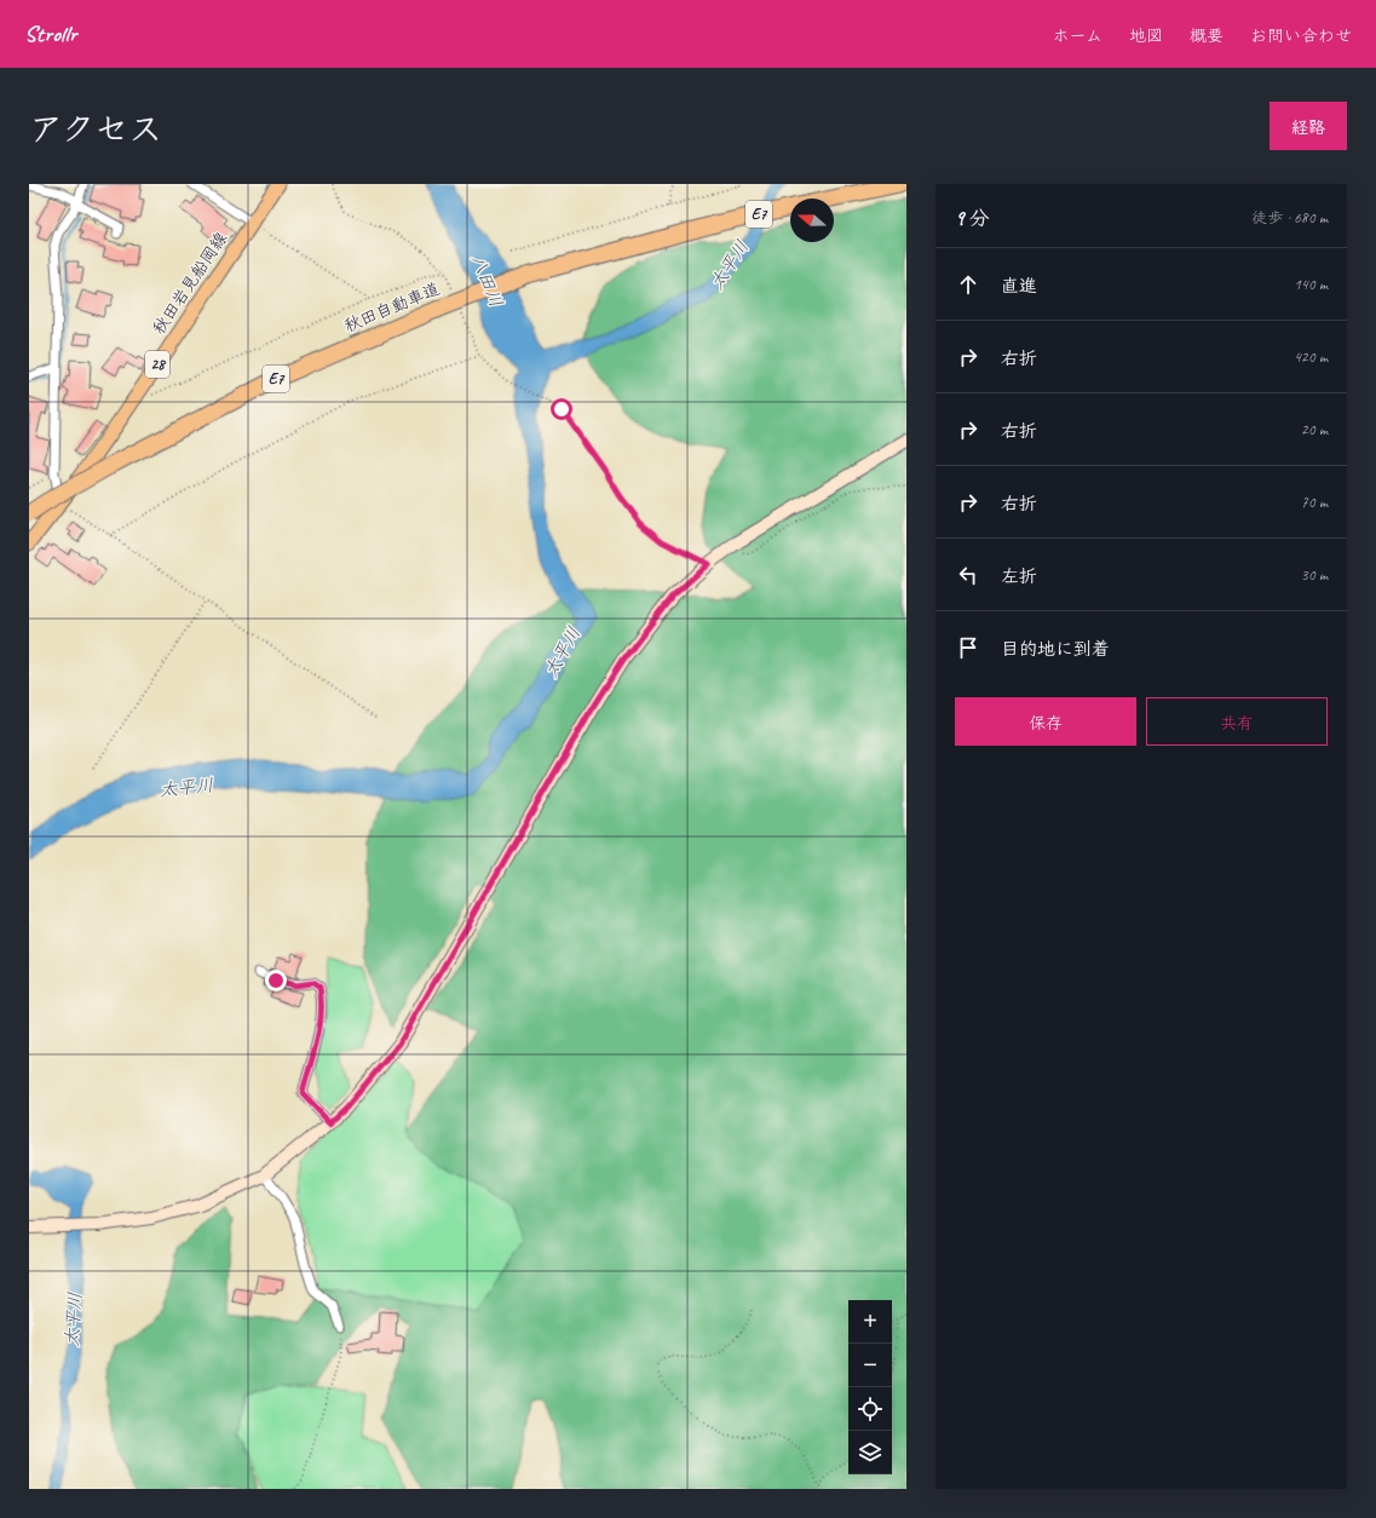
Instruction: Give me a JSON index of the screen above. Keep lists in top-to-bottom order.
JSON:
{
  "streets": {
    "highway": ["E7", "秋田自動車道"],
    "main road": ["秋田岩見船岡線", "28"]
  },
  "water": ["太平川", "八田川"],
  "north": "left",
  "page": {
    "header": "Strollr",
    "nav": [
      "ホーム",
      "地図",
      "概要",
      "お問い合わせ"
    ],
    "title": "アクセス",
    "buttons": [
      "経路",
      ["保存", "共有"]
    ],
    "heading": ["9 分", "徒歩 · 680 m"],
    "list": [
      ["直進", "140 m"],
      ["右折", "420 m"],
      ["右折", "20 m"],
      ["右折", "70 m"],
      ["左折", "30 m"],
      "目的地に到着"
    ],
    "map_buttons": ["+", "−"]
  }
}
